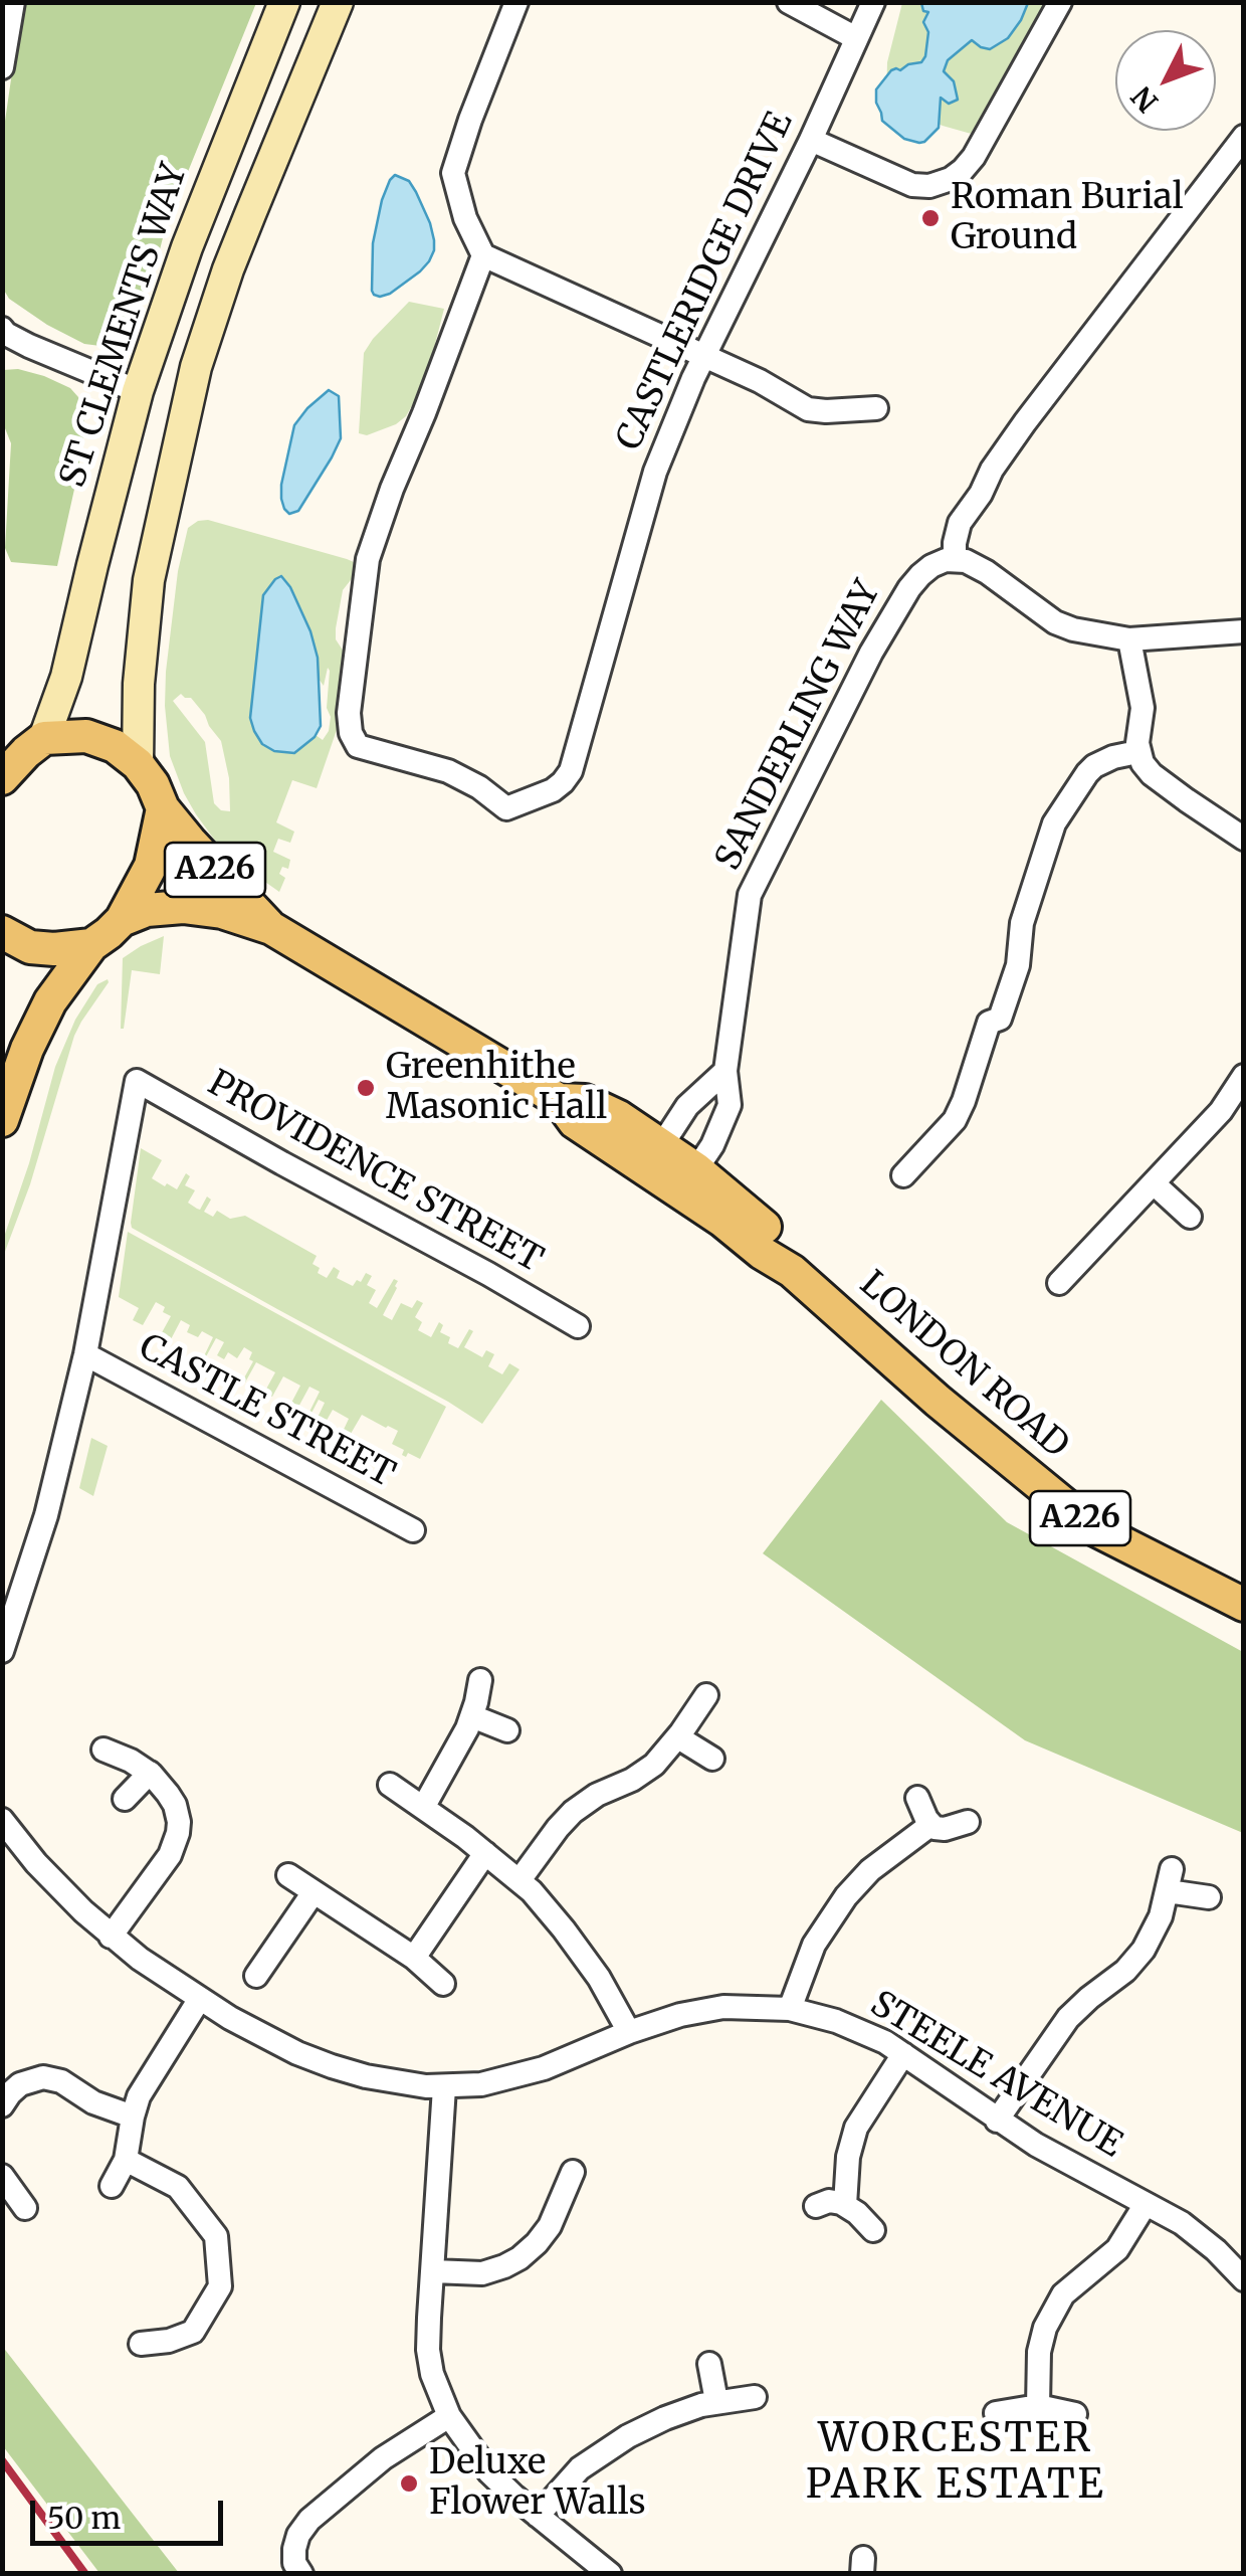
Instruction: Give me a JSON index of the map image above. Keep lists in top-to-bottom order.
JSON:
{
  "streets": {
    "main road": ["ST CLEMENTS WAY", "A226", "LONDON ROAD"],
    "street": [
      "CASTLERIDGE DRIVE",
      "SANDERLING WAY",
      "PROVIDENCE STREET",
      "CASTLE STREET",
      "STEELE AVENUE"
    ]
  },
  "crossings": [
    ["SANDERLING WAY", "LONDON ROAD"],
    ["PROVIDENCE STREET", "CASTLE STREET"]
  ],
  "districts": ["WORCESTER PARK ESTATE"],
  "places": ["Roman Burial Ground", "Greenhithe Masonic Hall", "Deluxe Flower Walls"],
  "scale_bar": "50 m",
  "north": "bottom left"
}
